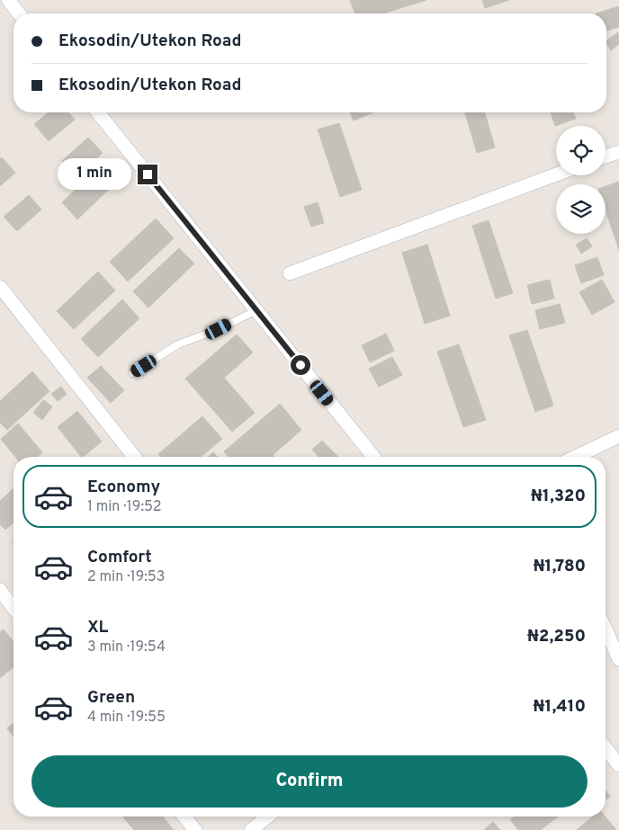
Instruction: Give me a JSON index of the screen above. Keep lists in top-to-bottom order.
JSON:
{
  "page": {
    "banner": ["Ekosodin/Utekon Road", "Ekosodin/Utekon Road"],
    "bubble": "1 min",
    "list": [
      {
        "name": "Economy",
        "note": "1 min · 19:52",
        "value": "₦1,320"
      },
      {
        "name": "Comfort",
        "note": "2 min · 19:53",
        "value": "₦1,780"
      },
      {
        "name": "XL",
        "note": "3 min · 19:54",
        "value": "₦2,250"
      },
      {
        "name": "Green",
        "note": "4 min · 19:55",
        "value": "₦1,410"
      }
    ],
    "buttons": "Confirm"
  }
}
